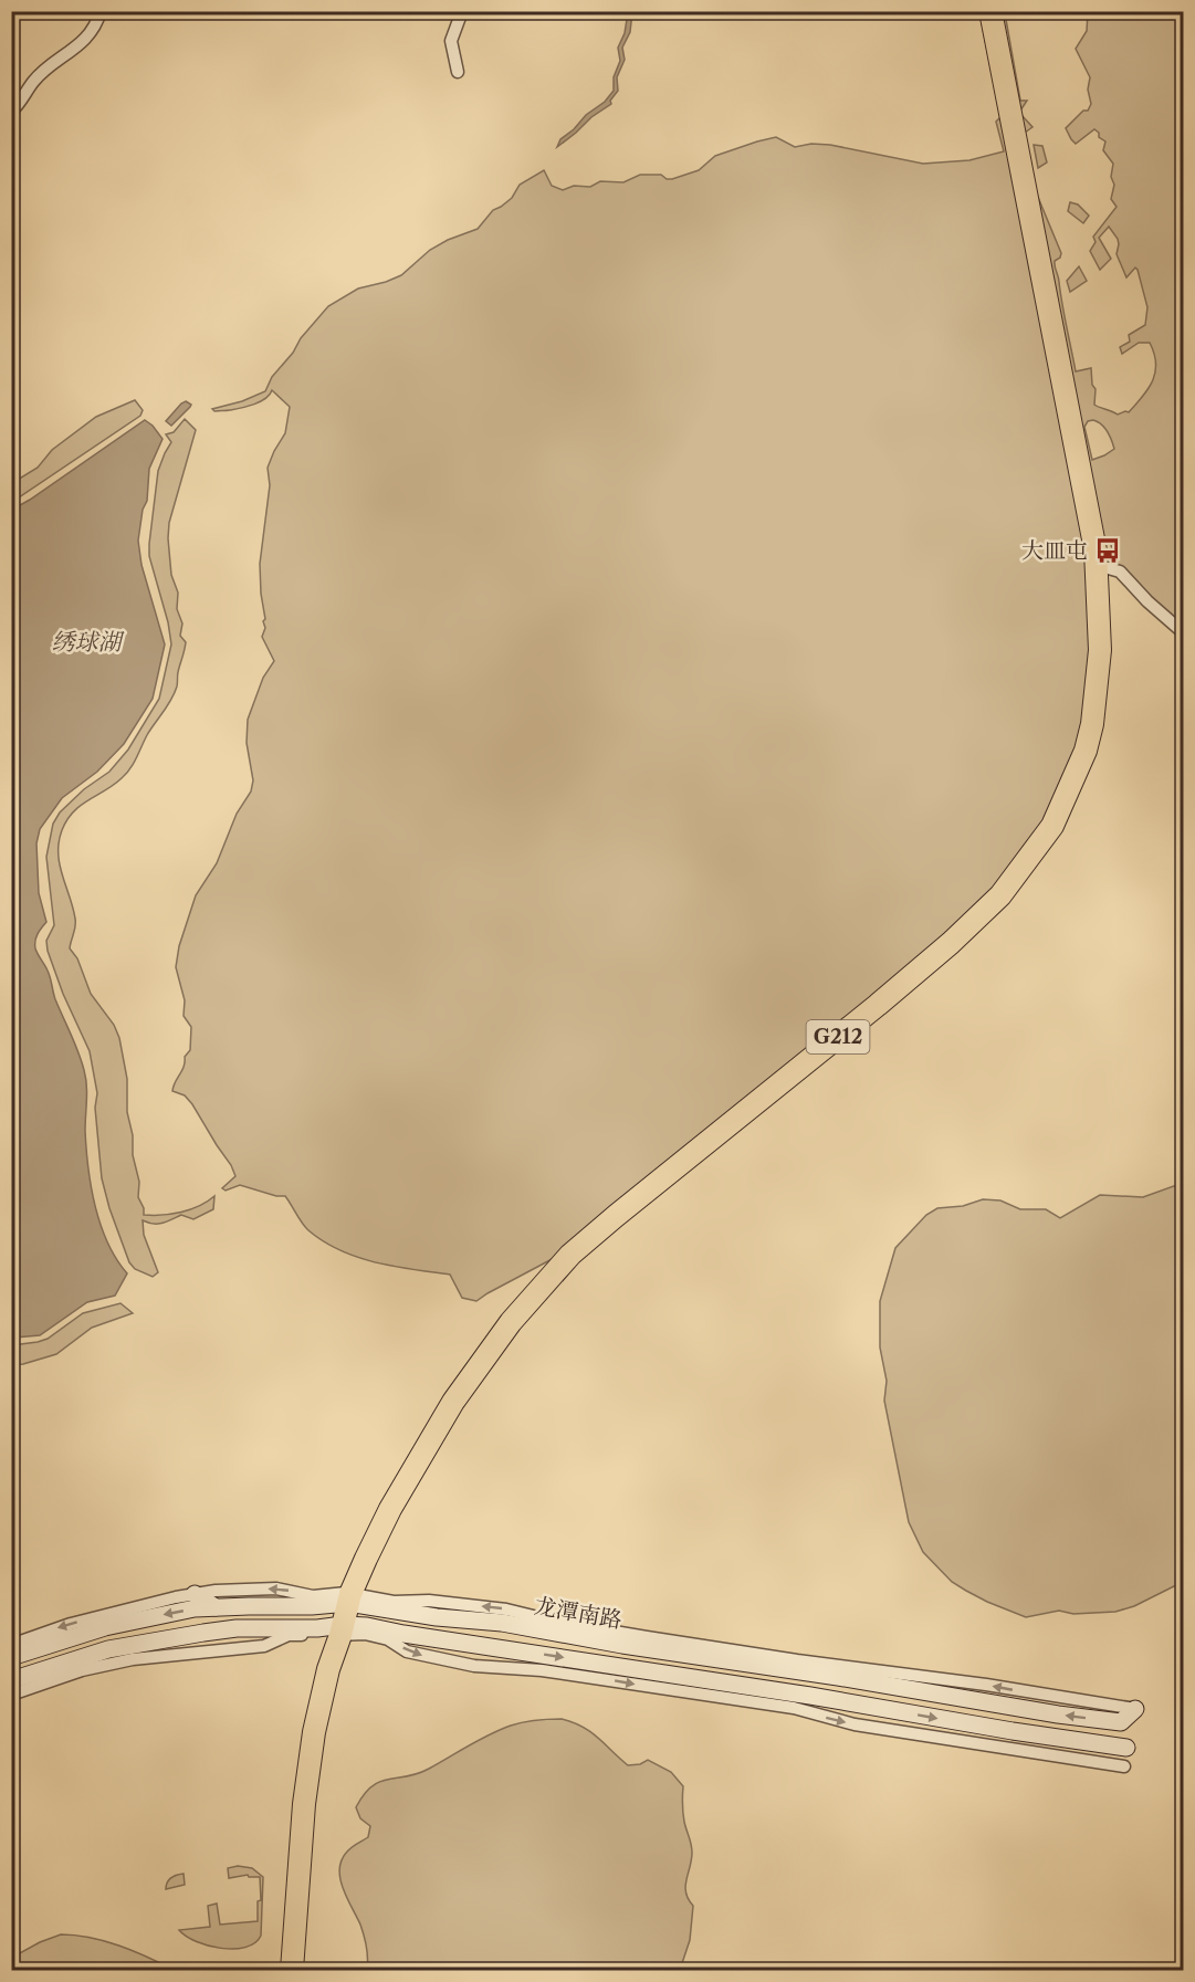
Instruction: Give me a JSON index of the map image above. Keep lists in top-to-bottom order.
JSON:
{
  "streets": {
    "highway": ["G212"],
    "main road": ["龙潭南路"]
  },
  "crossings": [
    ["G212", "龙潭南路"]
  ],
  "water": ["绣球湖"],
  "places": {
    "bus stop": ["大皿屯"]
  }
}
